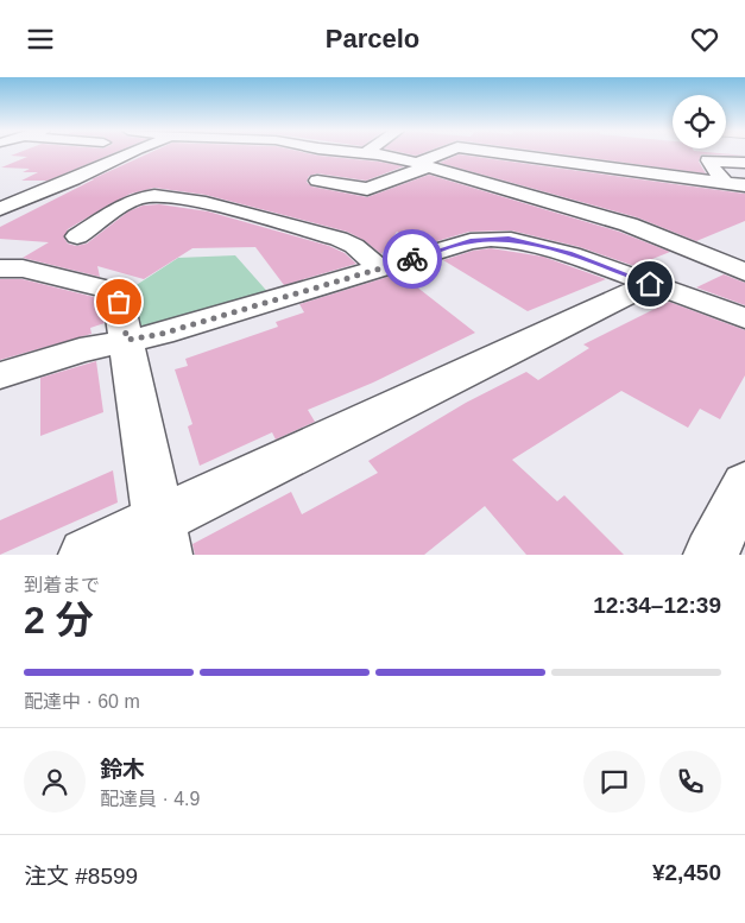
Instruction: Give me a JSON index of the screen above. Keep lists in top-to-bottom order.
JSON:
{
  "page": {
    "header": "Parcelo",
    "heading": ["2 分", "到着まで", "12:34–12:39"],
    "panel": [
      "鈴木",
      "配達員 · 4.9",
      "注文 #8599",
      "¥2,450"
    ],
    "bar": "配達中 · 60 m"
  }
}
